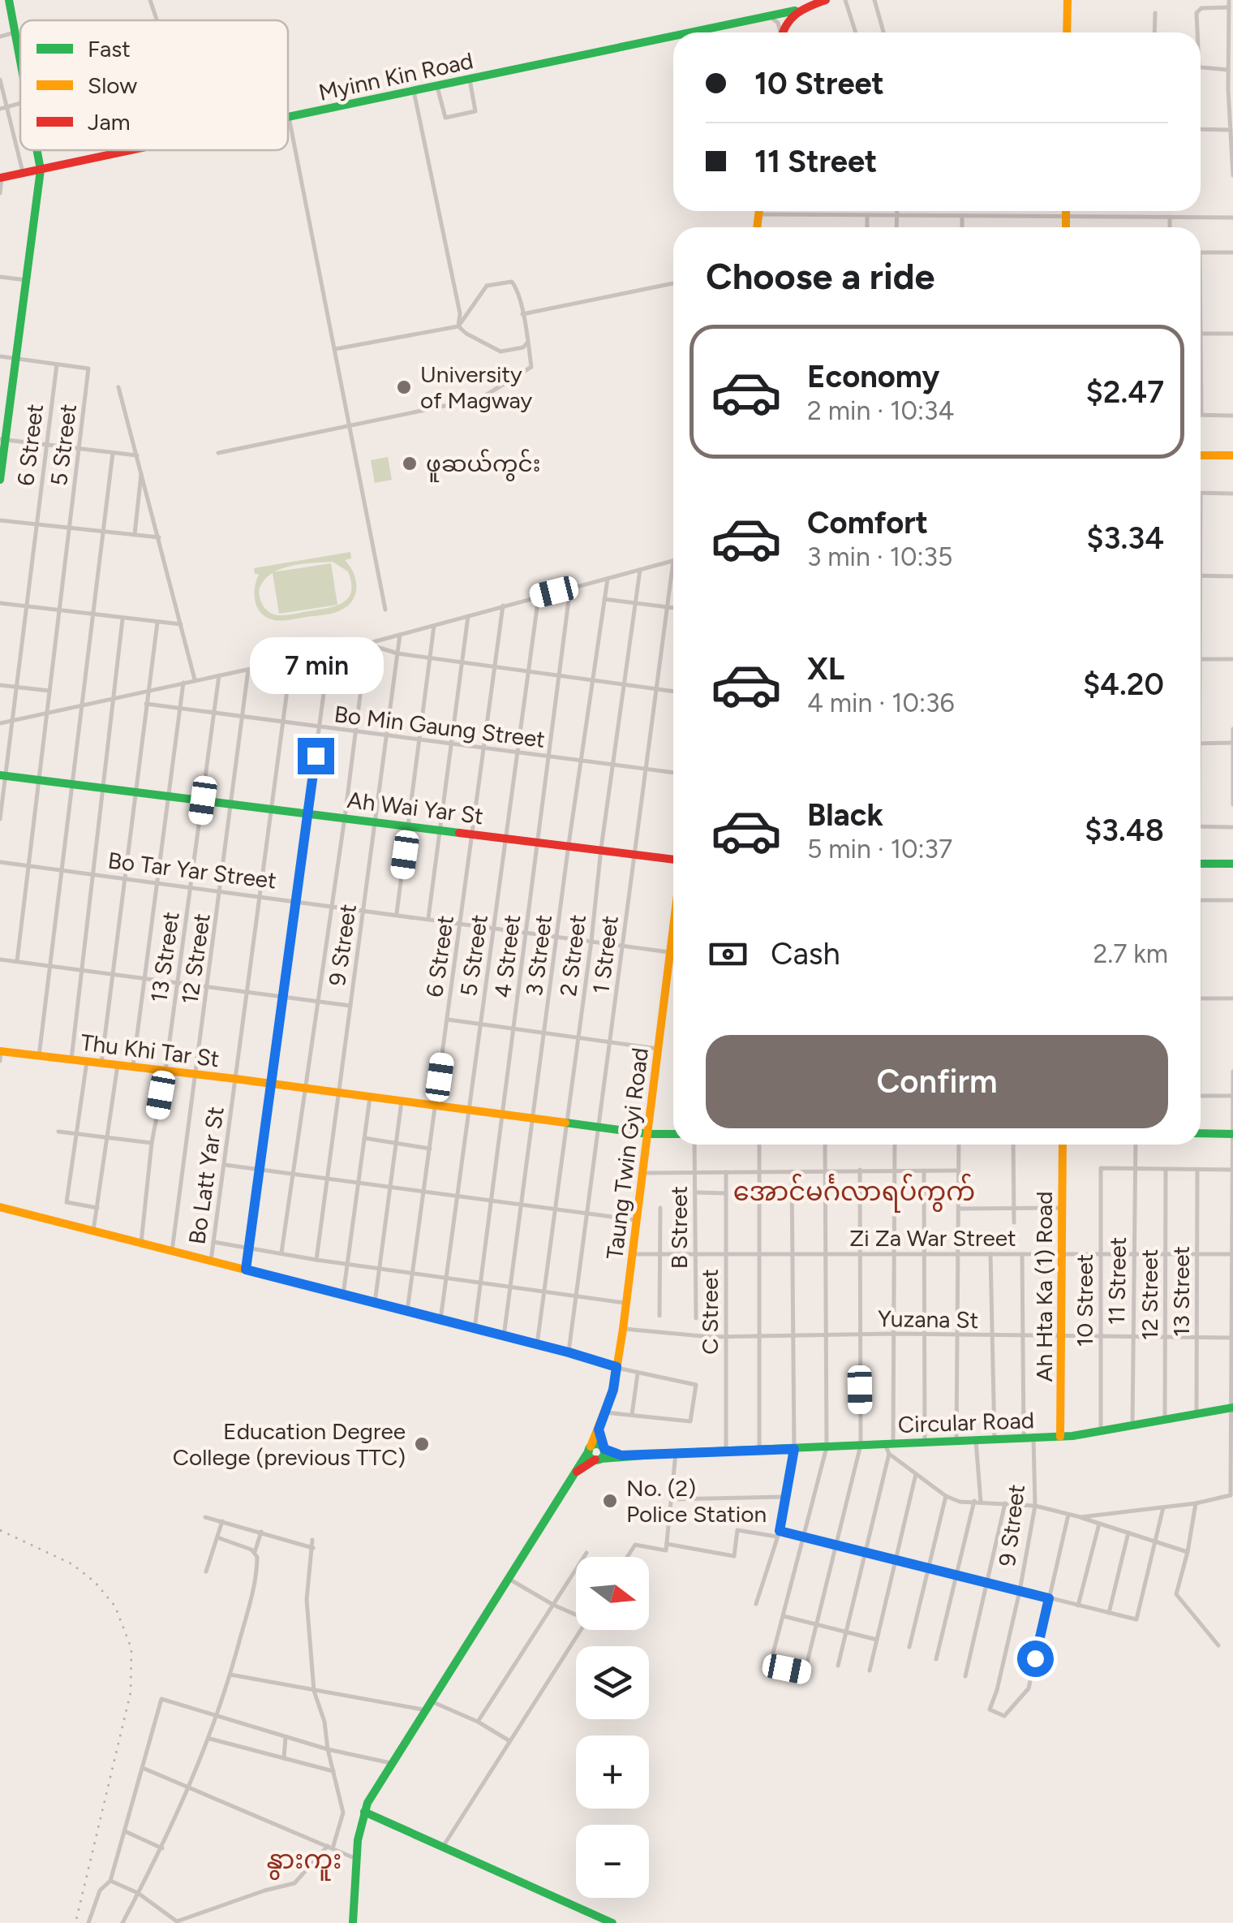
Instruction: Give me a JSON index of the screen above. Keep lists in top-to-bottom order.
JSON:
{
  "streets": {
    "main road": [
      "Myinn Kin Road",
      "Ah Wai Yar St",
      "Thu Khi Tar St",
      "Taung Twin Gyi Road",
      "Ah Hta Ka (1) Road",
      "Circular Road"
    ],
    "street": [
      "6 Street",
      "5 Street",
      "Bo Min Gaung Street",
      "Bo Tar Yar Street",
      "9 Street",
      "1 Street",
      "3 Street",
      "2 Street",
      "4 Street",
      "13 Street",
      "12 Street",
      "Bo Latt Yar St",
      "B Street",
      "Zi Za War Street",
      "11 Street",
      "10 Street",
      "C Street",
      "Yuzana St"
    ]
  },
  "crossings": [
    ["6 Street", "5 Street"],
    ["6 Street", "Bo Min Gaung Street"],
    ["6 Street", "Ah Wai Yar St"],
    ["6 Street", "Bo Tar Yar Street"],
    ["6 Street", "Thu Khi Tar St"],
    ["5 Street", "Bo Min Gaung Street"],
    ["5 Street", "Ah Wai Yar St"],
    ["5 Street", "Bo Tar Yar Street"],
    ["5 Street", "Thu Khi Tar St"],
    ["Bo Min Gaung Street", "9 Street"],
    ["Bo Min Gaung Street", "1 Street"],
    ["Bo Min Gaung Street", "3 Street"],
    ["Bo Min Gaung Street", "2 Street"],
    ["Bo Min Gaung Street", "4 Street"],
    ["Bo Min Gaung Street", "13 Street"],
    ["Bo Min Gaung Street", "12 Street"],
    ["Bo Min Gaung Street", "Bo Latt Yar St"],
    ["Ah Wai Yar St", "9 Street"],
    ["Ah Wai Yar St", "1 Street"],
    ["Ah Wai Yar St", "3 Street"],
    ["Ah Wai Yar St", "2 Street"],
    ["Ah Wai Yar St", "4 Street"],
    ["Ah Wai Yar St", "13 Street"],
    ["Ah Wai Yar St", "12 Street"],
    ["Ah Wai Yar St", "Bo Latt Yar St"],
    ["Bo Tar Yar Street", "9 Street"],
    ["Bo Tar Yar Street", "1 Street"],
    ["Bo Tar Yar Street", "3 Street"],
    ["Bo Tar Yar Street", "2 Street"],
    ["Bo Tar Yar Street", "4 Street"],
    ["Bo Tar Yar Street", "13 Street"],
    ["Bo Tar Yar Street", "12 Street"],
    ["Bo Tar Yar Street", "Taung Twin Gyi Road"],
    ["Bo Tar Yar Street", "Bo Latt Yar St"],
    ["9 Street", "Thu Khi Tar St"],
    ["9 Street", "Zi Za War Street"],
    ["9 Street", "Yuzana St"],
    ["9 Street", "Circular Road"],
    ["1 Street", "Thu Khi Tar St"],
    ["3 Street", "Thu Khi Tar St"],
    ["2 Street", "Thu Khi Tar St"],
    ["4 Street", "Thu Khi Tar St"],
    ["13 Street", "Thu Khi Tar St"],
    ["13 Street", "Zi Za War Street"],
    ["13 Street", "Yuzana St"],
    ["13 Street", "Circular Road"],
    ["12 Street", "Thu Khi Tar St"],
    ["12 Street", "Zi Za War Street"],
    ["12 Street", "Yuzana St"],
    ["12 Street", "Circular Road"],
    ["Thu Khi Tar St", "Taung Twin Gyi Road"],
    ["Thu Khi Tar St", "Bo Latt Yar St"],
    ["Taung Twin Gyi Road", "Zi Za War Street"],
    ["Taung Twin Gyi Road", "Yuzana St"],
    ["Taung Twin Gyi Road", "Circular Road"],
    ["B Street", "Zi Za War Street"],
    ["Zi Za War Street", "11 Street"],
    ["Zi Za War Street", "Ah Hta Ka (1) Road"],
    ["Zi Za War Street", "10 Street"],
    ["Zi Za War Street", "C Street"],
    ["11 Street", "10 Street"],
    ["11 Street", "Yuzana St"],
    ["11 Street", "Circular Road"],
    ["Ah Hta Ka (1) Road", "Yuzana St"],
    ["Ah Hta Ka (1) Road", "Circular Road"],
    ["10 Street", "Yuzana St"],
    ["10 Street", "Circular Road"],
    ["C Street", "Yuzana St"],
    ["C Street", "Circular Road"]
  ],
  "districts": ["အောင်မင်္ဂလာရပ်ကွက်", "နွားကူး"],
  "places": [
    "University of Magway",
    "ဖူဆယ်ကွင်း",
    "Education Degree College (previous TTC)",
    "No. (2) Police Station"
  ],
  "legend": ["Fast", "Slow", "Jam"],
  "north": "right",
  "page": {
    "banner": ["10 Street", "11 Street"],
    "heading": "Choose a ride",
    "list": [
      {
        "name": "Economy",
        "note": "2 min · 10:34",
        "value": "$2.47"
      },
      {
        "name": "Comfort",
        "note": "3 min · 10:35",
        "value": "$3.34"
      },
      {
        "name": "XL",
        "note": "4 min · 10:36",
        "value": "$4.20"
      },
      {
        "name": "Black",
        "note": "5 min · 10:37",
        "value": "$3.48"
      }
    ],
    "bubble": "7 min",
    "pay": ["Cash", "2.7 km"],
    "buttons": "Confirm",
    "map_buttons": ["+", "−"]
  }
}
